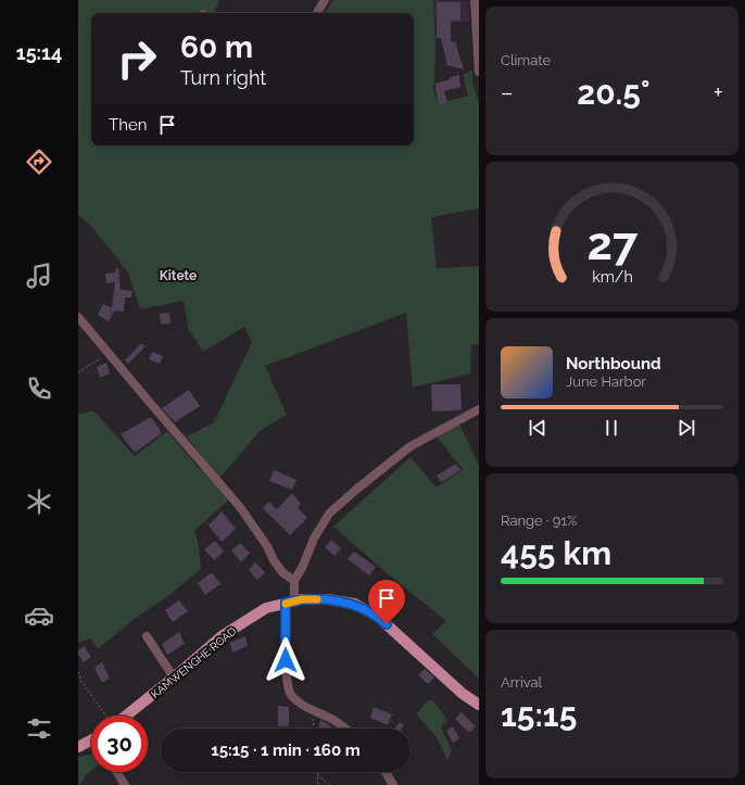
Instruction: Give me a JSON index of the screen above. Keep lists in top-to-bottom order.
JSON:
{
  "streets": {
    "main road": ["KAMWENGHE ROAD"]
  },
  "districts": ["Kitete"],
  "page": {
    "tabs": "15:14",
    "tile": [
      "Climate",
      ["Range · 91%", "455 km"],
      ["Arrival", "15:15"]
    ],
    "turn": ["60 m", "Turn right"],
    "heat": ["−", "20.5°", "+"],
    "then": "Then",
    "song": ["Northbound", "June Harbor"],
    "limit": "30",
    "trip": "15:15 · 1 min · 160 m",
    "gauge": ["27", "km/h"]
  }
}
